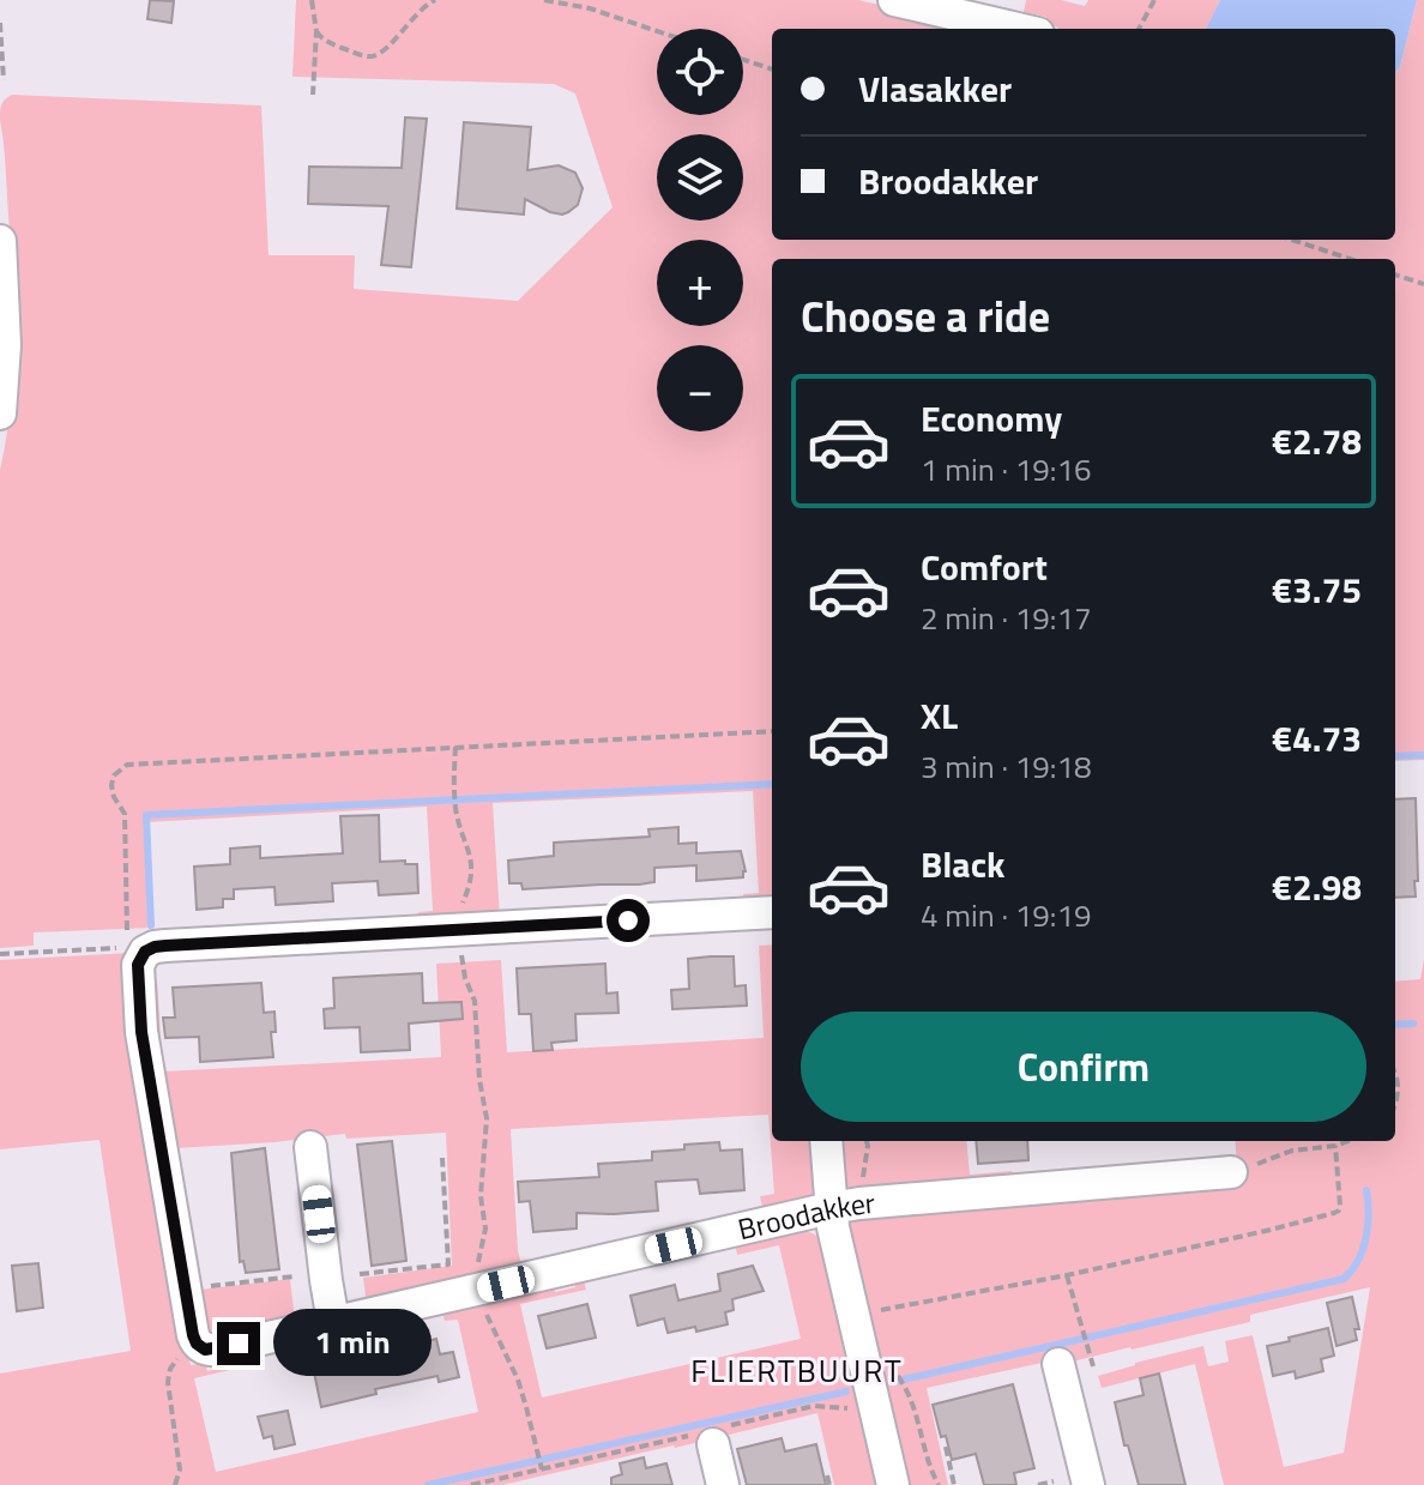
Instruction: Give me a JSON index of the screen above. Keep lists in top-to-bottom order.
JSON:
{
  "streets": {
    "street": ["Broodakker"]
  },
  "districts": ["FLIERTBUURT"],
  "page": {
    "map_buttons": ["+", "−"],
    "banner": ["Vlasakker", "Broodakker"],
    "heading": "Choose a ride",
    "list": [
      {
        "name": "Economy",
        "note": "1 min · 19:16",
        "value": "€2.78"
      },
      {
        "name": "Comfort",
        "note": "2 min · 19:17",
        "value": "€3.75"
      },
      {
        "name": "XL",
        "note": "3 min · 19:18",
        "value": "€4.73"
      },
      {
        "name": "Black",
        "note": "4 min · 19:19",
        "value": "€2.98"
      }
    ],
    "buttons": "Confirm",
    "bubble": "1 min"
  }
}
